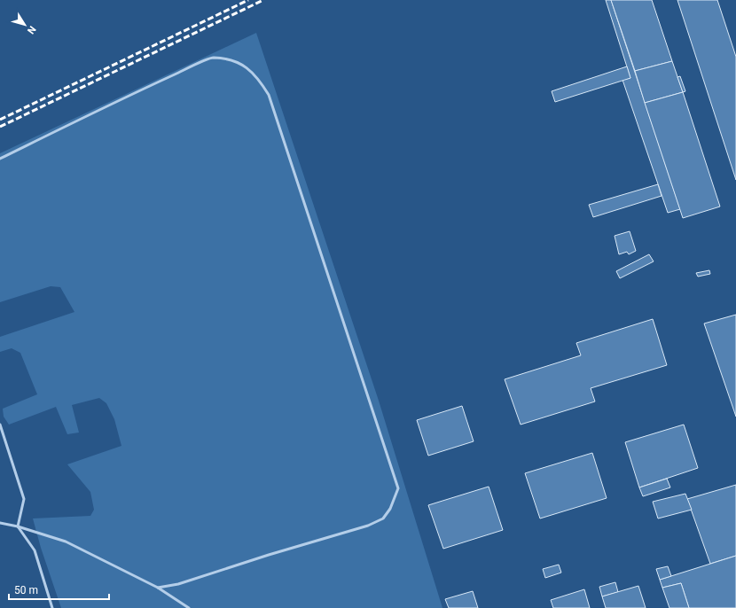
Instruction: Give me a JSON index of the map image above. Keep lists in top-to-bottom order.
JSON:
{
  "scale_bar": "50 m",
  "north": "bottom right"
}
